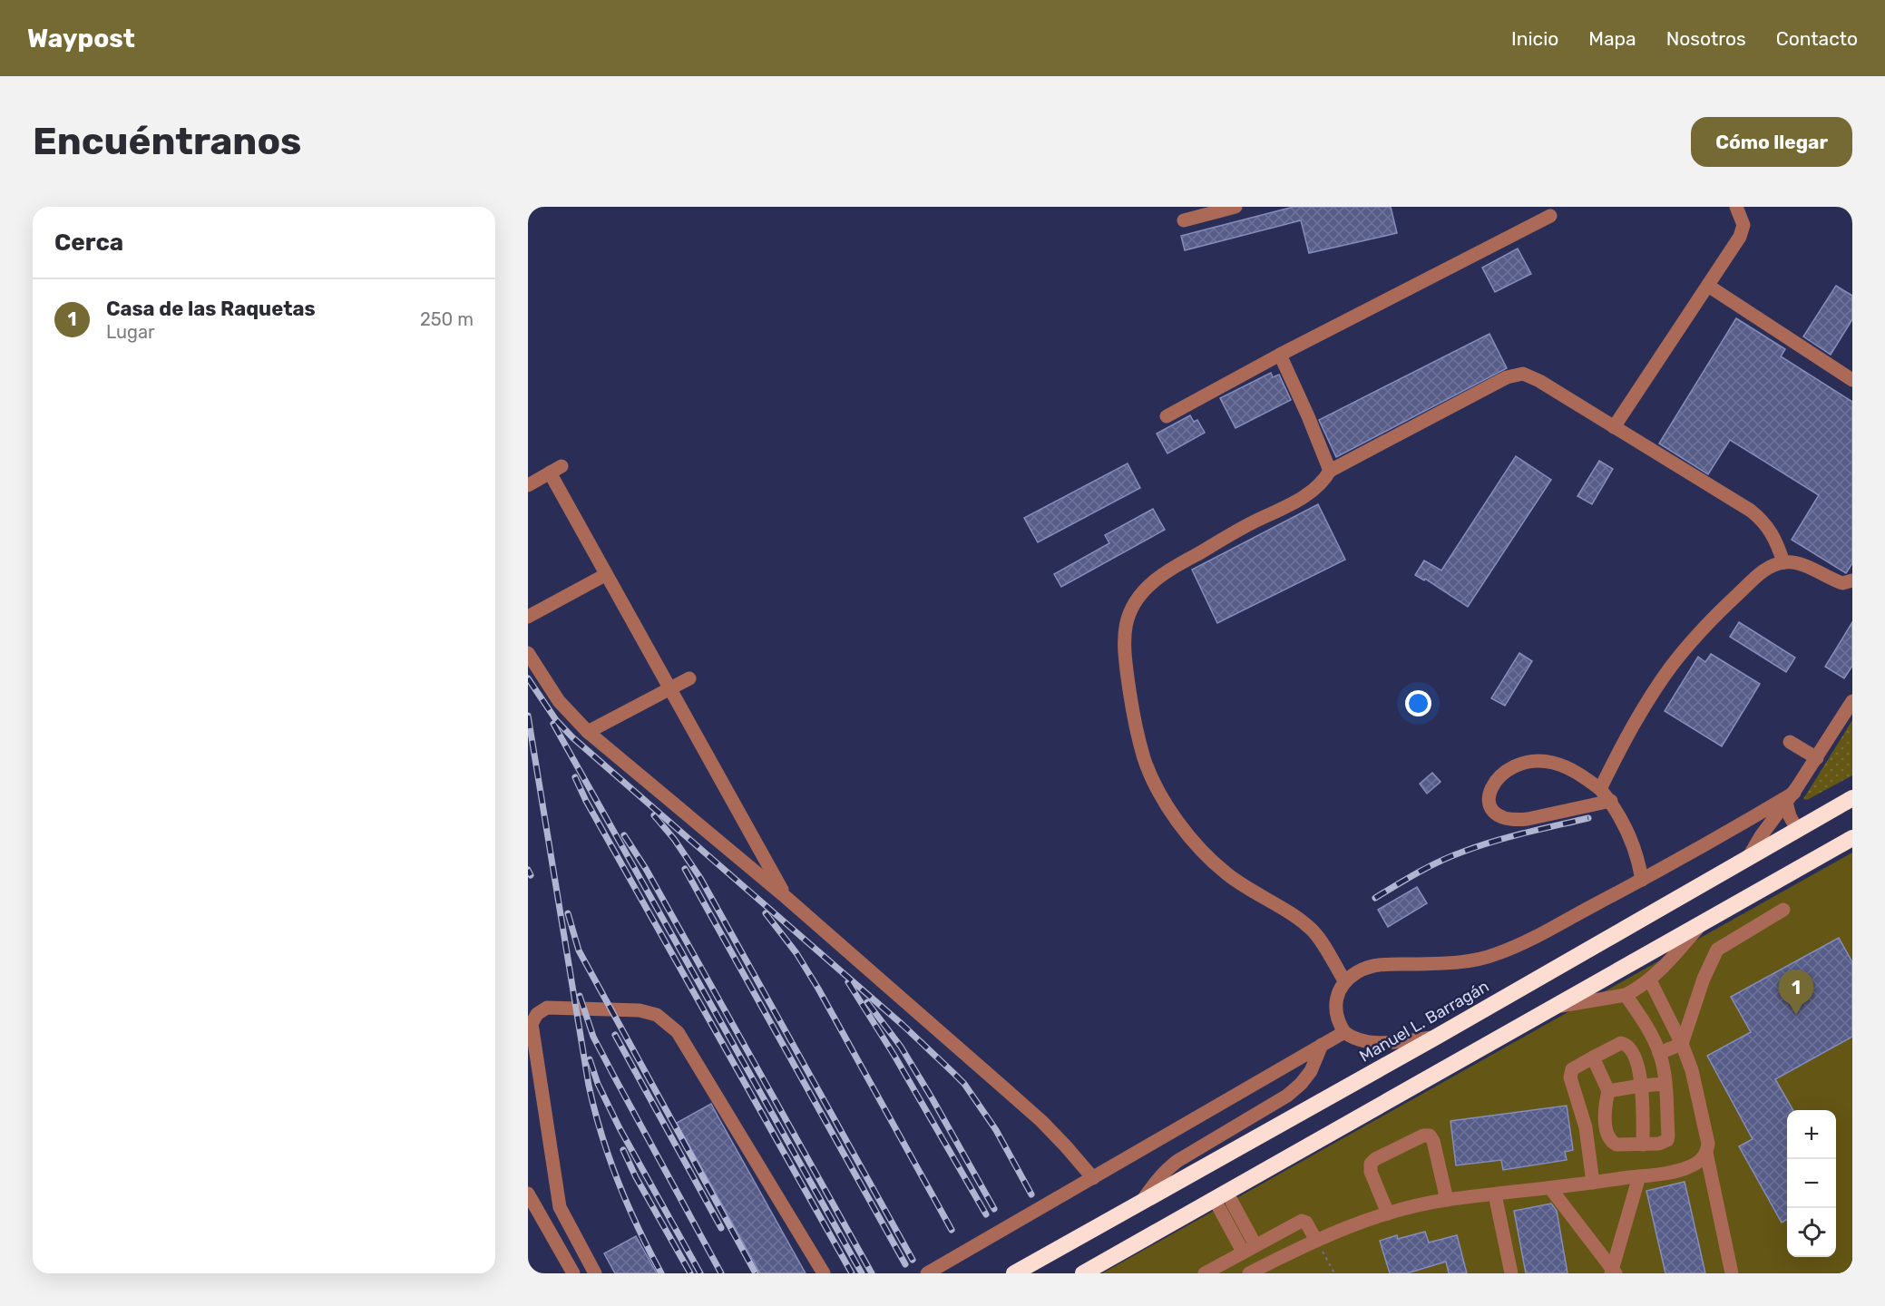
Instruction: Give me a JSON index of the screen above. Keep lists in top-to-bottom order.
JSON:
{
  "streets": {
    "highway": ["Manuel L. Barragán"]
  },
  "page": {
    "header": "Waypost",
    "nav": [
      "Inicio",
      "Mapa",
      "Nosotros",
      "Contacto"
    ],
    "buttons": "Cómo llegar",
    "title": "Encuéntranos",
    "heading": "Cerca",
    "list": [
      {
        "mark": "1",
        "name": "Casa de las Raquetas",
        "note": "Lugar",
        "value": "250 m"
      }
    ],
    "pins": "1",
    "map_buttons": ["+", "−"]
  }
}
